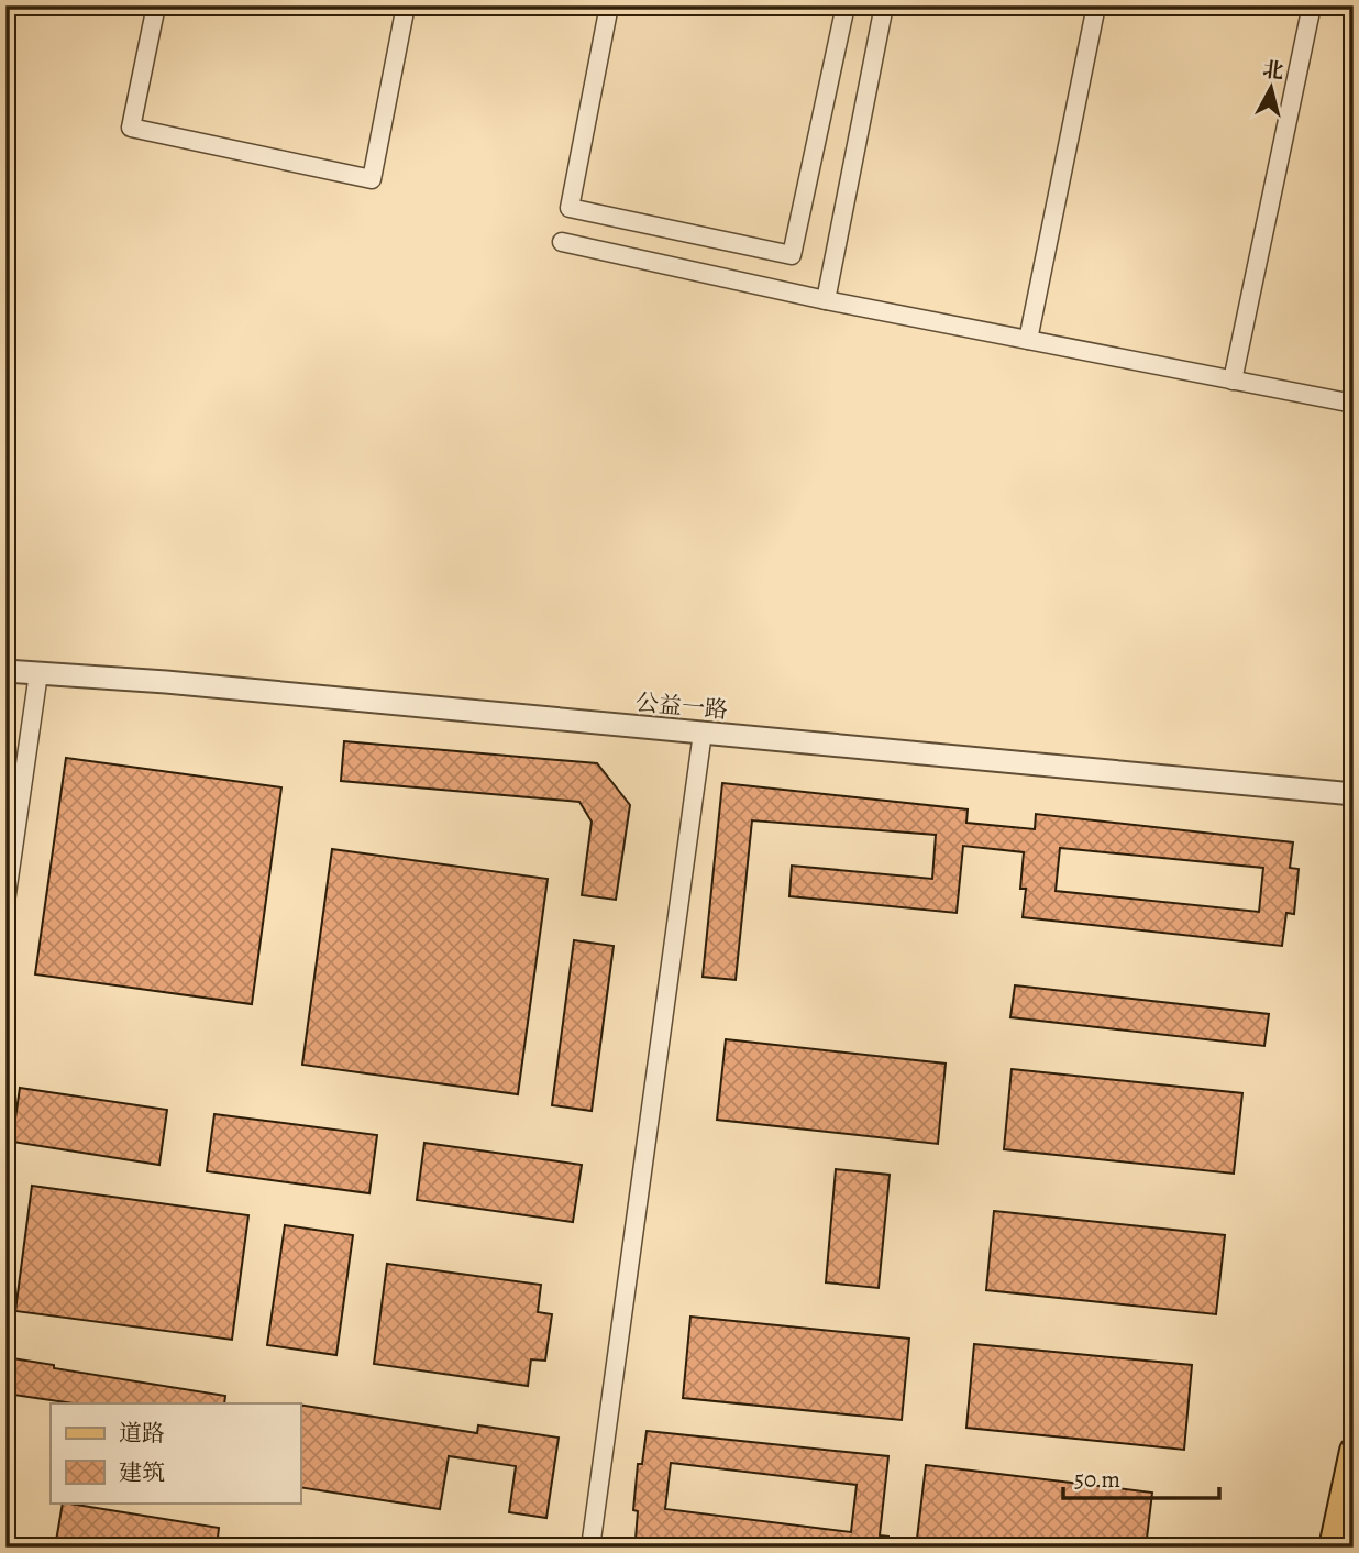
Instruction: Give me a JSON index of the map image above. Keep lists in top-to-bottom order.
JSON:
{
  "streets": {
    "street": ["公益一路"]
  },
  "legend": ["道路", "建筑"],
  "scale_bar": "50 m",
  "north": "top"
}
